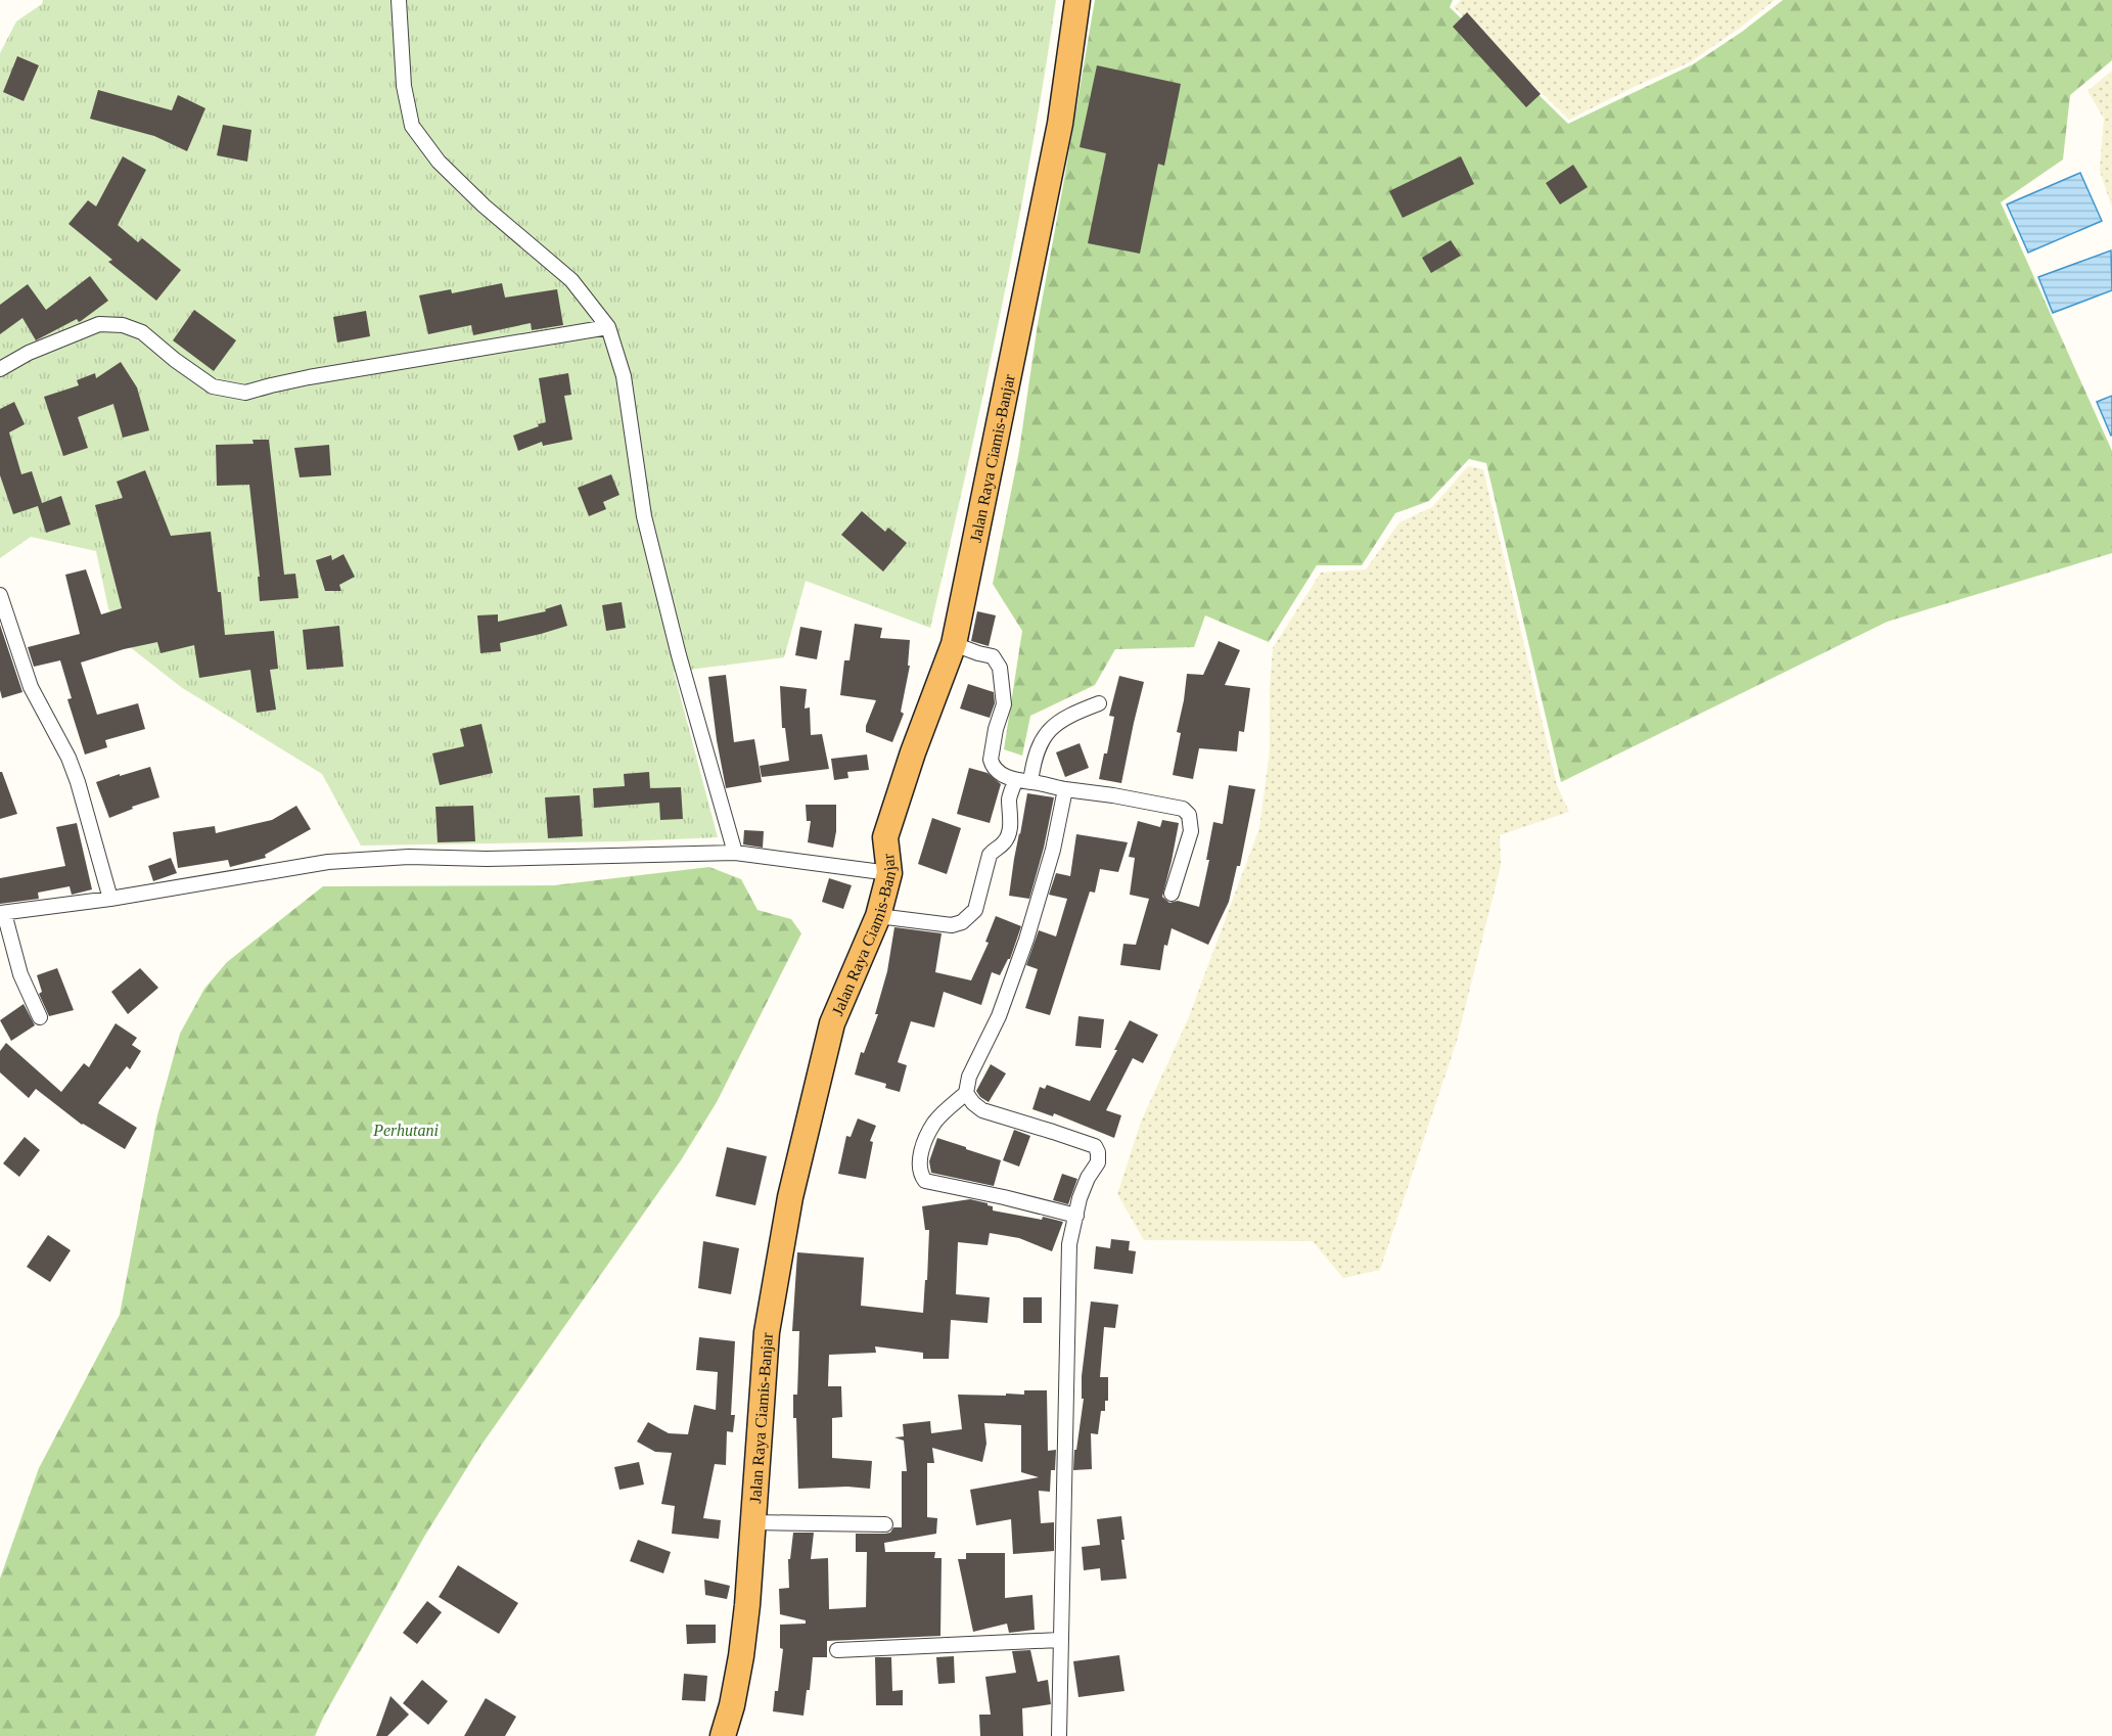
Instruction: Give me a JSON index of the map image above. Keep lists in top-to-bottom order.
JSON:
{
  "streets": {
    "highway": ["Jalan Raya Ciamis-Banjar"]
  },
  "parks": ["Perhutani"]
}
